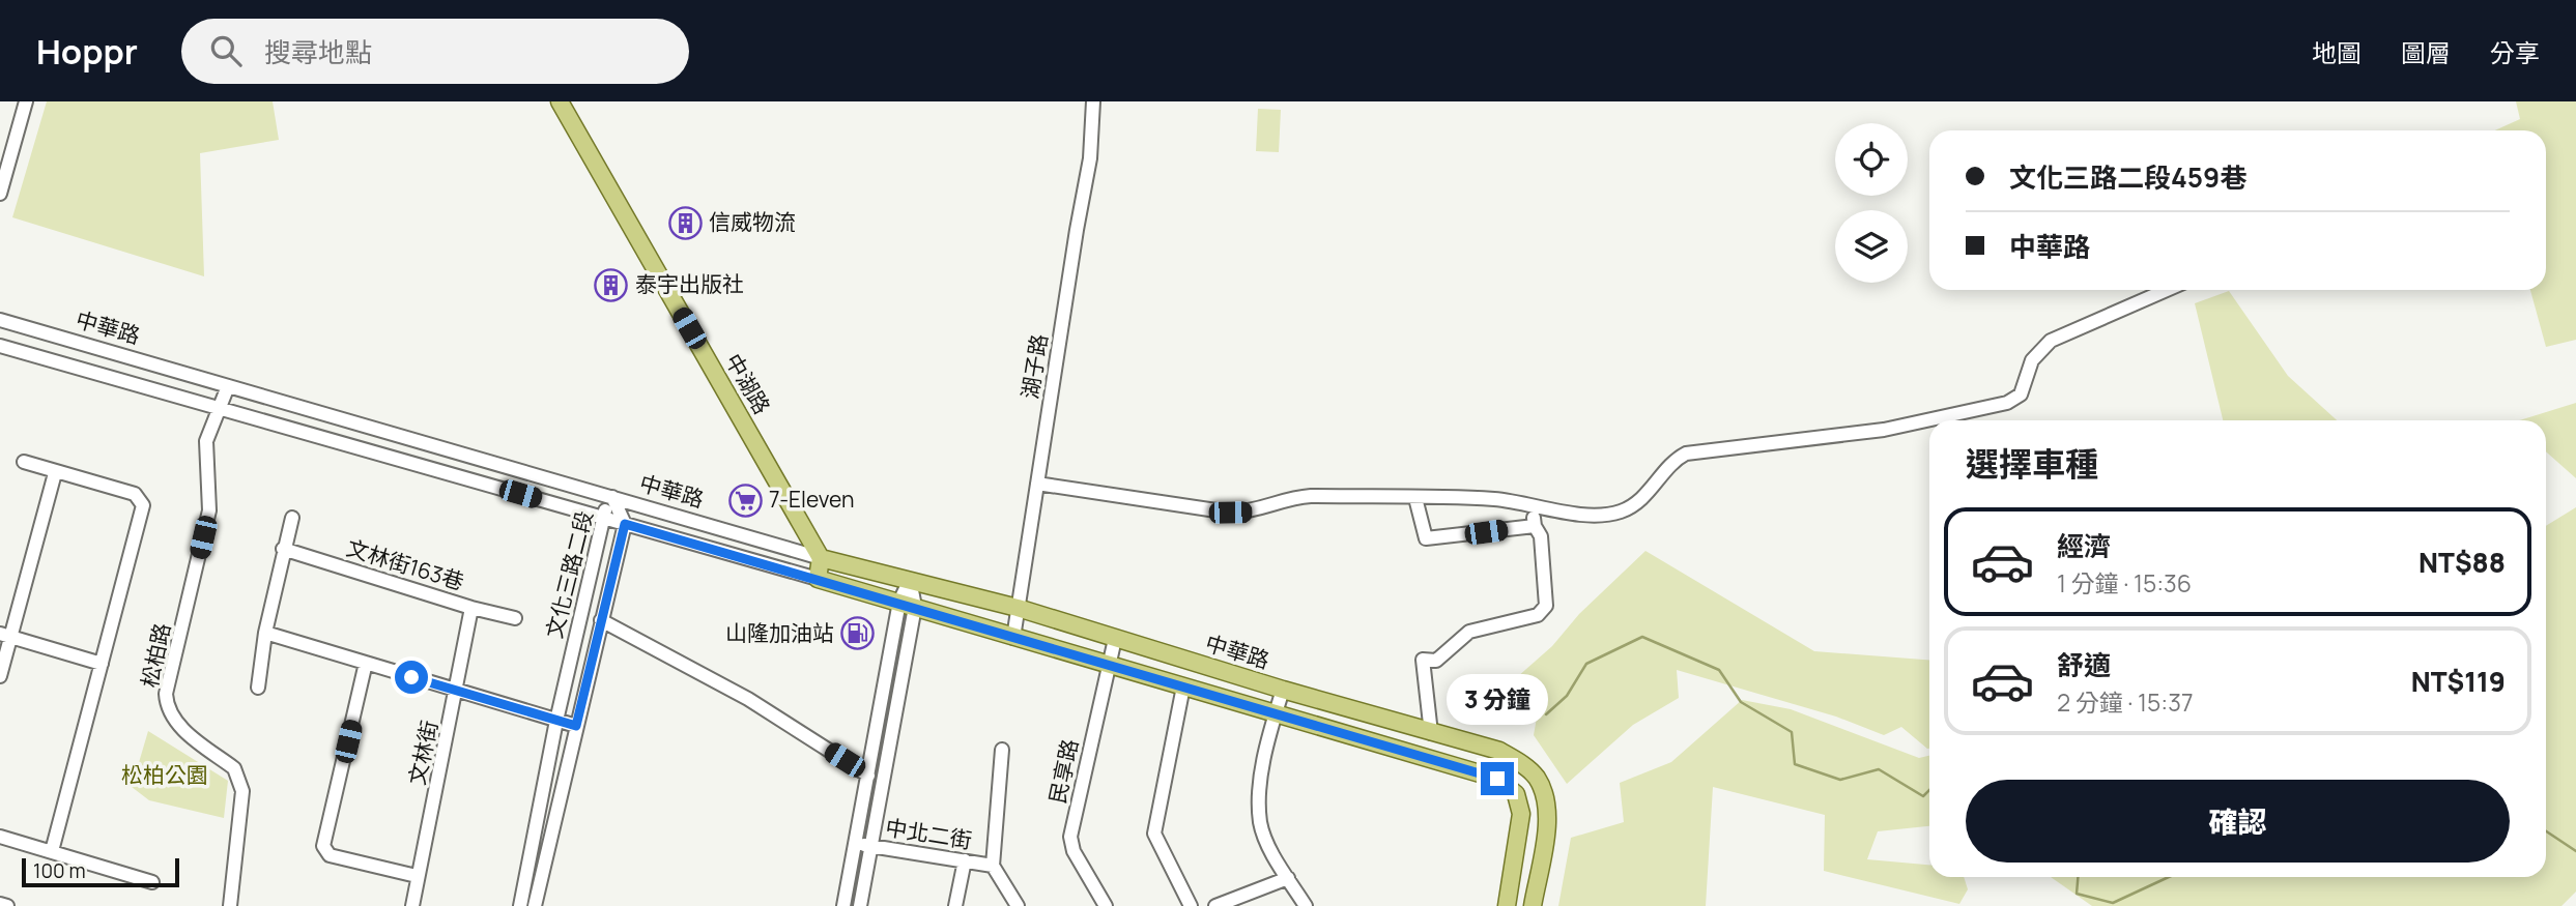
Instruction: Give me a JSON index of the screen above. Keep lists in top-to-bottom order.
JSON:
{
  "streets": {
    "main road": ["中華路", "中湖路"],
    "street": [
      "湖子路",
      "文林街163巷",
      "文化三路二段",
      "松柏路",
      "文林街",
      "民享路",
      "中北二街"
    ]
  },
  "crossings": [
    ["中華路", "湖子路"],
    ["中華路", "中湖路"],
    ["中華路", "文化三路二段"],
    ["中華路", "松柏路"],
    ["中華路", "民享路"],
    ["文林街163巷", "文林街"]
  ],
  "parks": ["松柏公園"],
  "places": {
    "building": ["信威物流", "泰宇出版社"],
    "supermarket": ["7-Eleven"],
    "fuel station": ["山隆加油站"]
  },
  "scale_bar": "100 m",
  "page": {
    "header": "Hoppr",
    "search": "搜尋地點",
    "nav": ["地圖", "圖層", "分享"],
    "banner": ["文化三路二段459巷", "中華路"],
    "heading": "選擇車種",
    "list": [
      {
        "name": "經濟",
        "note": "1 分鐘 · 15:36",
        "value": "NT$88"
      },
      {
        "name": "舒適",
        "note": "2 分鐘 · 15:37",
        "value": "NT$119"
      }
    ],
    "bubble": "3 分鐘",
    "buttons": "確認",
    "scale": "100 m"
  }
}
